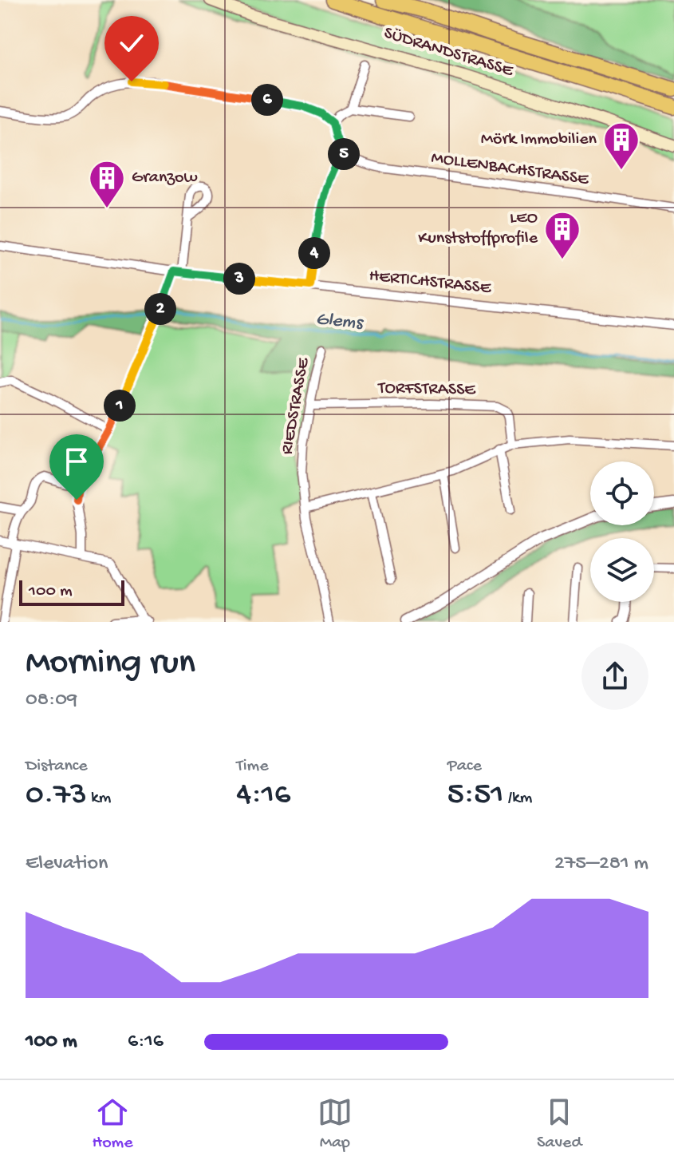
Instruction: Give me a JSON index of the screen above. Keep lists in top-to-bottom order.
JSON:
{
  "streets": {
    "main road": ["SÜDRANDSTRASSE"],
    "street": [
      "MOLLENBACHSTRASSE",
      "HERTICHSTRASSE",
      "TORFSTRASSE",
      "RIEDSTRASSE"
    ]
  },
  "crossings": [
    ["TORFSTRASSE", "RIEDSTRASSE"]
  ],
  "water": ["Glems"],
  "places": {
    "building": ["Mörk Immobilien", "Granzow", "LEO Kunststoffprofile"]
  },
  "scale_bar": "100 m",
  "page": {
    "pins": [
      "6",
      "5",
      "4",
      "3",
      "2",
      "1"
    ],
    "scale": "100 m",
    "heading": ["Morning run", "08:09"],
    "stats": [
      ["Distance", "0.73 km"],
      ["Time", "4:16"],
      ["Pace", "5:51 /km"]
    ],
    "chart": ["Elevation", "275–281 m"],
    "list": [
      {
        "name": "100 m",
        "note": "6:16"
      }
    ],
    "tabs": ["Home", "Map", "Saved"]
  }
}
